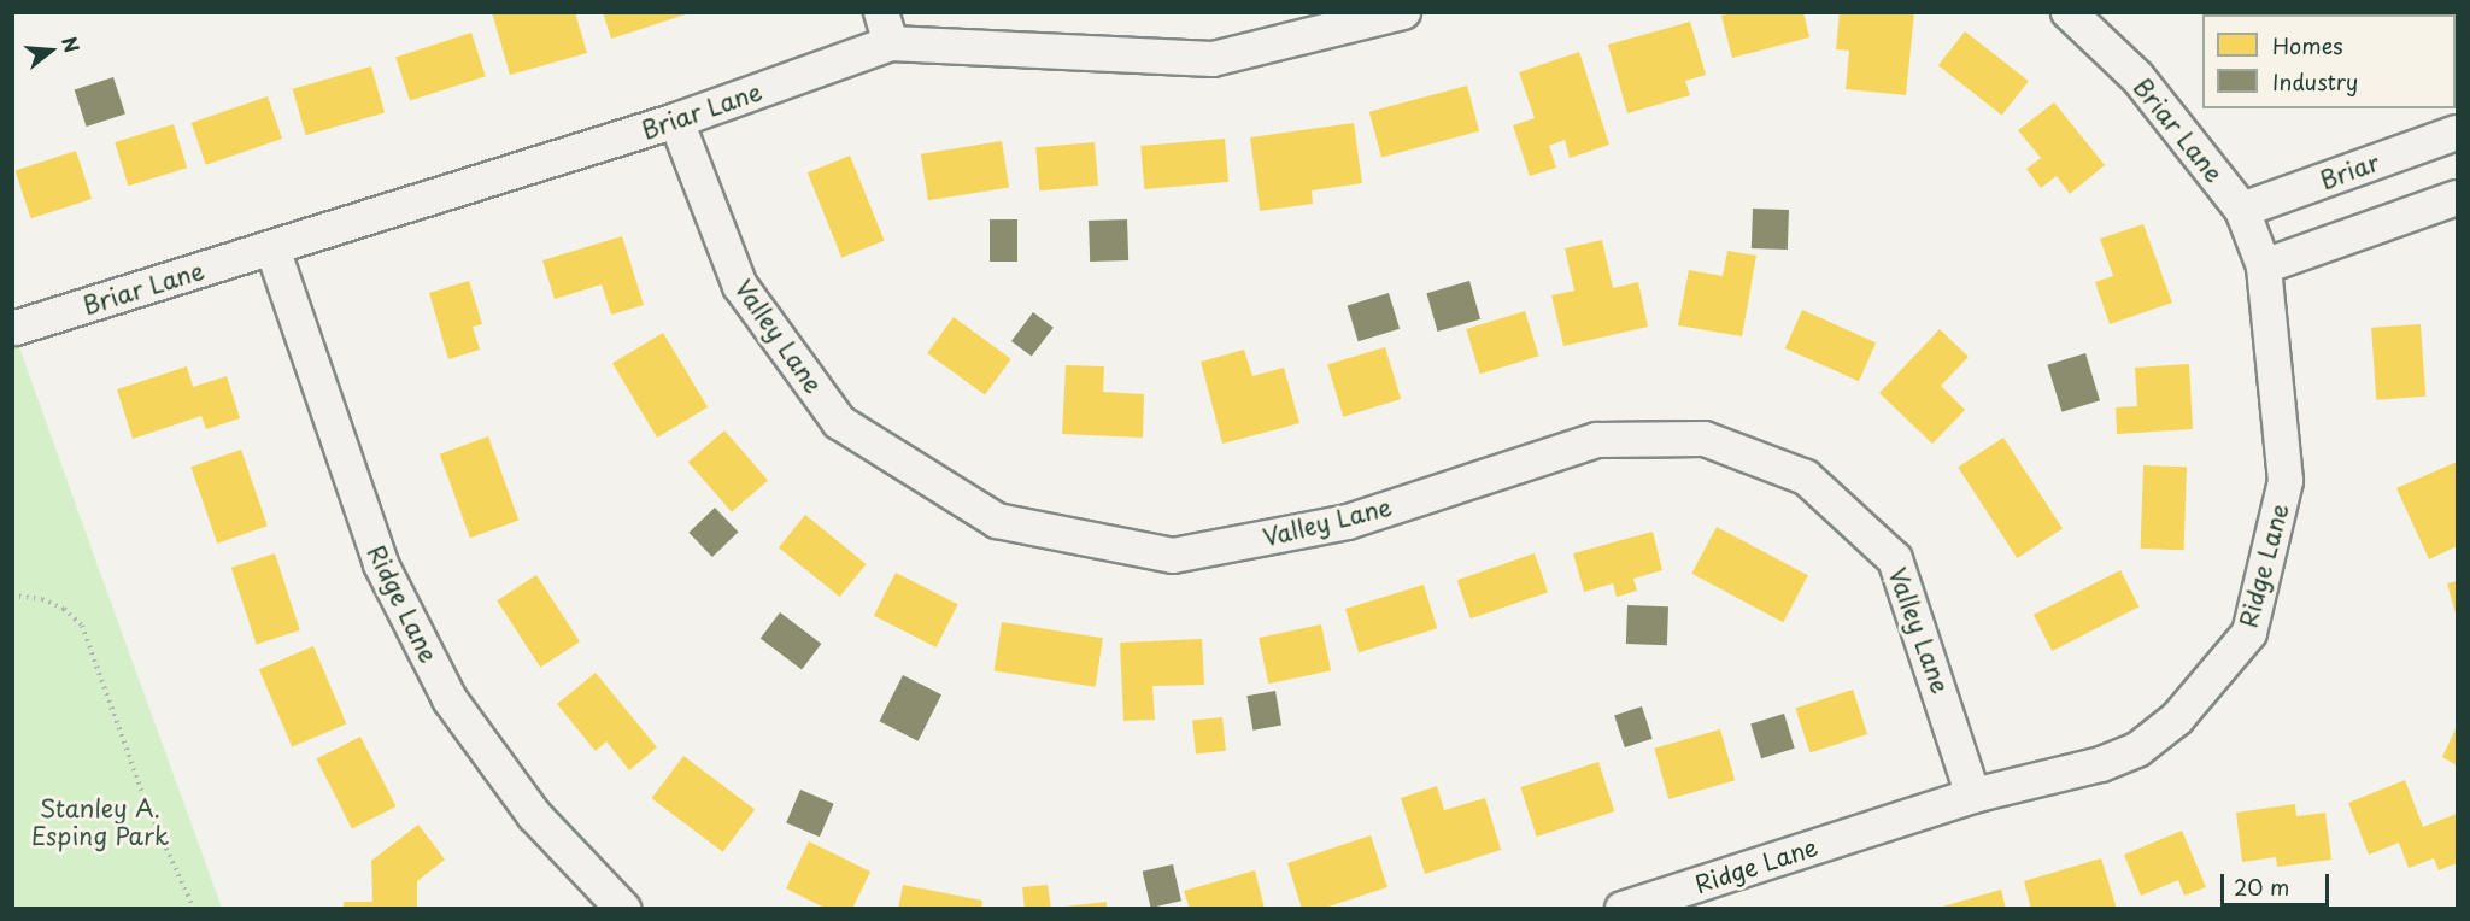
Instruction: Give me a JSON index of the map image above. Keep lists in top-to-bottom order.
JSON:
{
  "streets": {
    "street": [
      "Briar Lane",
      "Briar",
      "Valley Lane",
      "Ridge Lane"
    ]
  },
  "crossings": [
    ["Briar Lane", "Briar"],
    ["Briar Lane", "Valley Lane"],
    ["Briar Lane", "Ridge Lane"],
    ["Valley Lane", "Ridge Lane"]
  ],
  "parks": ["Stanley A. Esping Park"],
  "legend": ["Homes", "Industry"],
  "scale_bar": "20 m",
  "north": "right"
}
